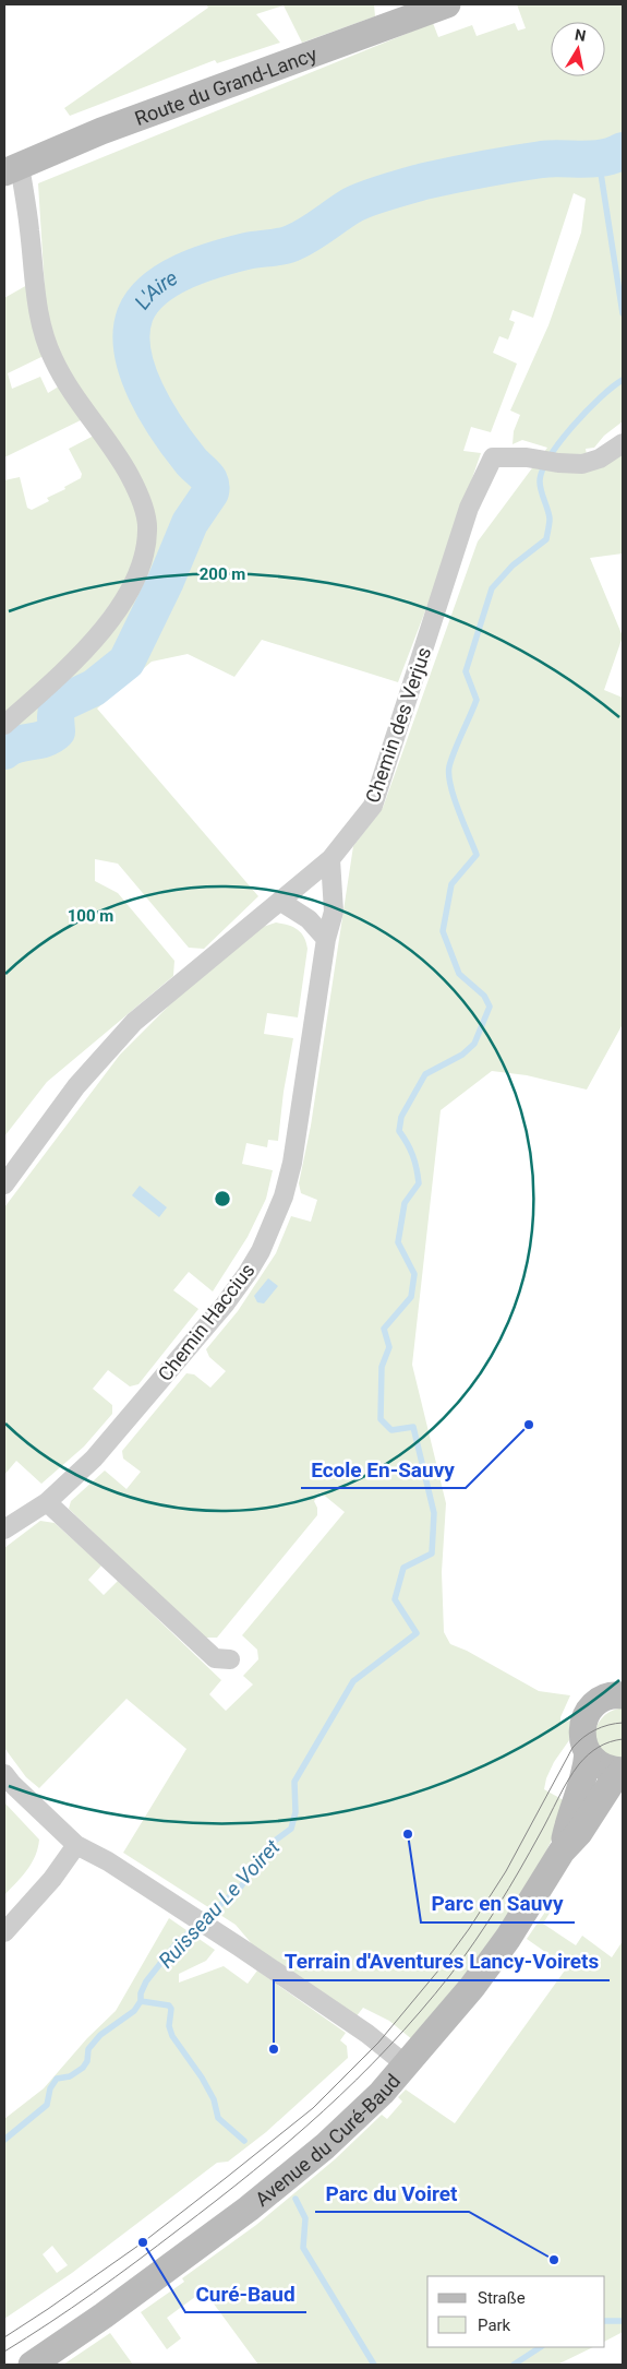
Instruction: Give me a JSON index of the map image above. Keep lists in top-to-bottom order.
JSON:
{
  "streets": {
    "street": [
      "Route du Grand-Lancy",
      "Chemin des Verjus",
      "Chemin Haccius",
      "Avenue du Curé-Baud"
    ]
  },
  "crossings": [
    ["Chemin des Verjus", "Chemin Haccius"]
  ],
  "water": ["L'Aire", "Ruisseau Le Voiret"],
  "places": [
    "Ecole En-Sauvy",
    "Parc en Sauvy",
    "Terrain d'Aventures Lancy-Voirets",
    "Curé-Baud",
    "Parc du Voiret"
  ],
  "legend": ["Straße", "Park"],
  "north": "top",
  "rings": ["200 m", "100 m"]
}
